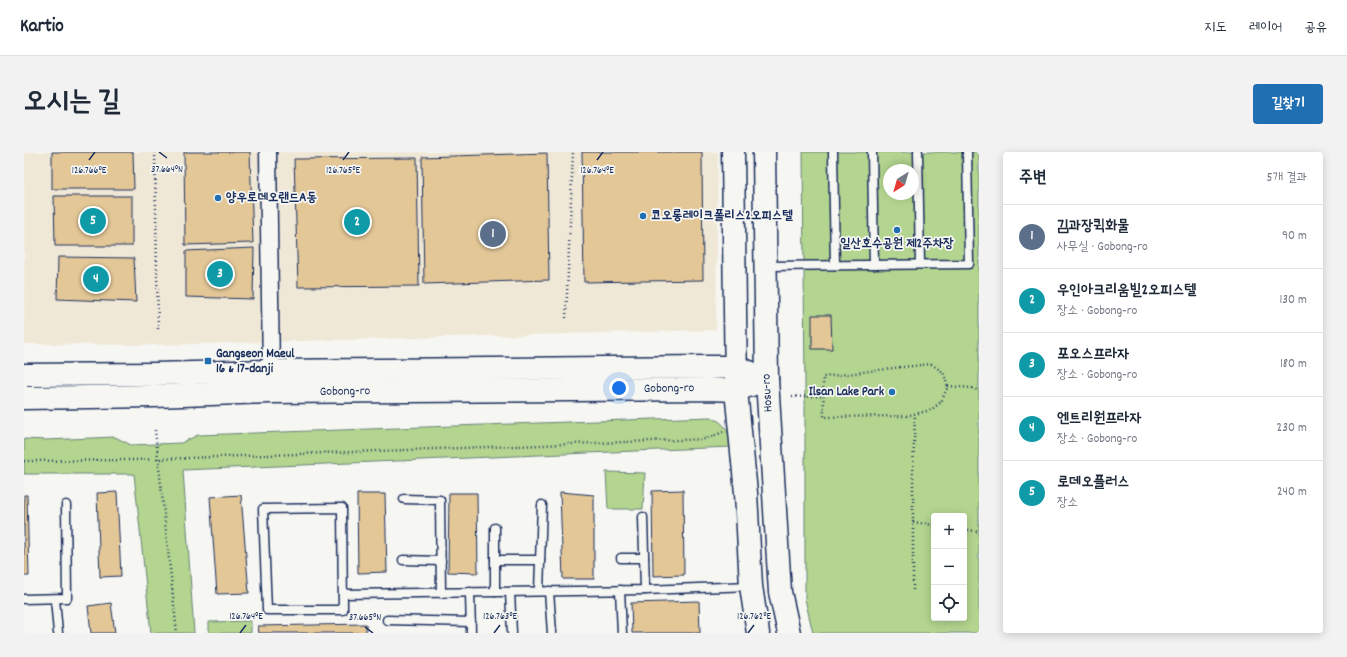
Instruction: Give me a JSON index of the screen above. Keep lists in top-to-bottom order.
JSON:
{
  "streets": {
    "main road": ["Gobong-ro", "Hosu-ro"]
  },
  "crossings": [
    ["Gobong-ro", "Hosu-ro"]
  ],
  "places": {
    "other": [
      "양우로데오랜드A동",
      "코오롱레이크폴리스2오피스텔",
      "일산호수공원 제2주차장",
      "Ilsan Lake Park"
    ],
    "transit": ["Gangseon Maeul 16 & 17-danji"]
  },
  "north": "bottom left",
  "page": {
    "header": "Kartio",
    "nav": ["지도", "레이어", "공유"],
    "title": "오시는 길",
    "buttons": "길찾기",
    "heading": ["주변", "5개 결과"],
    "list": [
      {
        "mark": "1",
        "name": "김과장퀵화물",
        "note": "사무실 · Gobong-ro",
        "value": "90 m"
      },
      {
        "mark": "2",
        "name": "우인아크리움빌2오피스텔",
        "note": "장소 · Gobong-ro",
        "value": "130 m"
      },
      {
        "mark": "3",
        "name": "포오스프라자",
        "note": "장소 · Gobong-ro",
        "value": "180 m"
      },
      {
        "mark": "4",
        "name": "엔트리원프라자",
        "note": "장소 · Gobong-ro",
        "value": "230 m"
      },
      {
        "mark": "5",
        "name": "로데오플러스",
        "note": "장소",
        "value": "240 m"
      }
    ],
    "pins": [
      "5",
      "2",
      "1",
      "3",
      "4"
    ],
    "map_buttons": ["+", "−"]
  },
  "coordinates": [
    "37.664°N",
    "126.766°E",
    "126.765°E",
    "126.764°E",
    "126.763°E",
    "126.762°E",
    "37.665°N"
  ]
}
